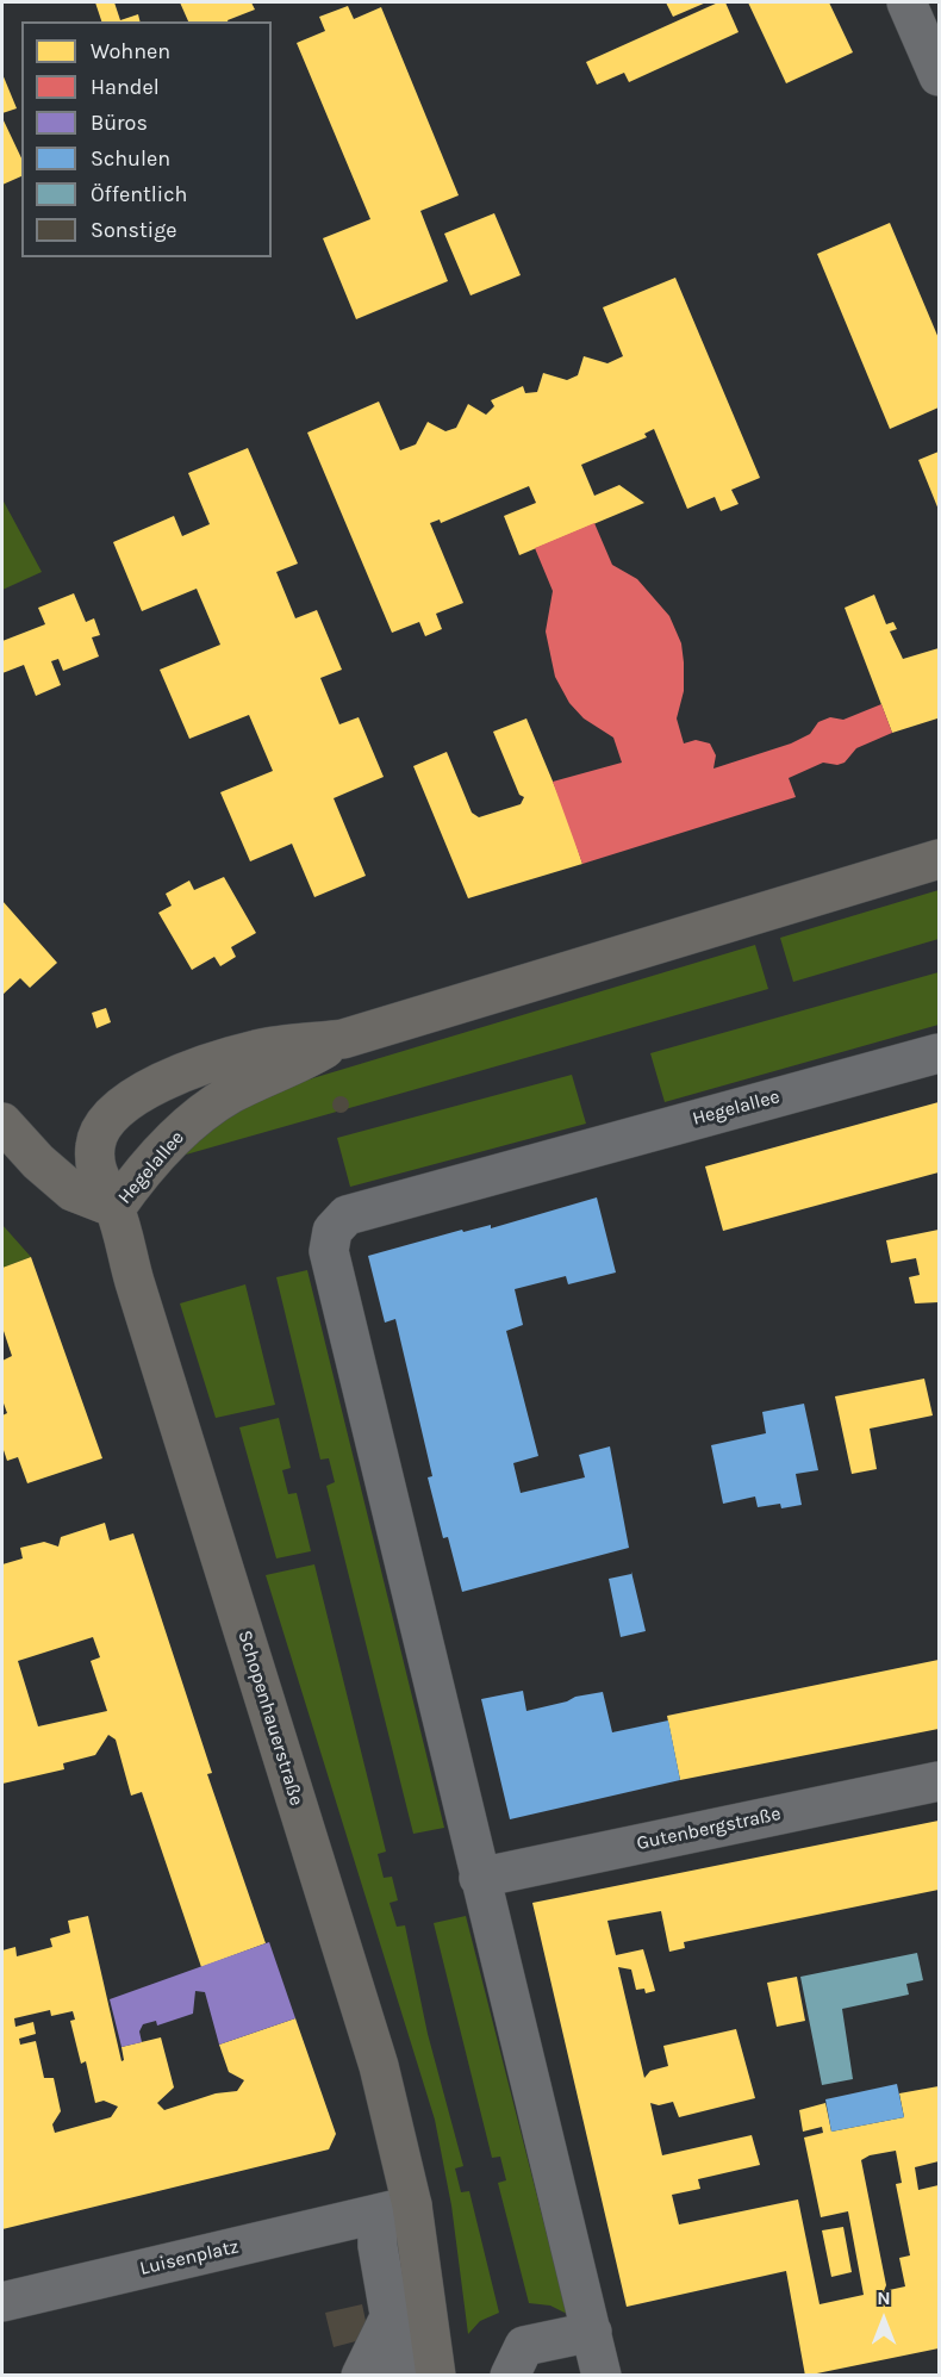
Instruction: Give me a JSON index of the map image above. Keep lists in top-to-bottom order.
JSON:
{
  "streets": {
    "main road": ["Hegelallee", "Schopenhauerstraße"],
    "street": ["Gutenbergstraße", "Luisenplatz"]
  },
  "crossings": [
    ["Hegelallee", "Schopenhauerstraße"],
    ["Hegelallee", "Gutenbergstraße"],
    ["Schopenhauerstraße", "Luisenplatz"]
  ],
  "legend": [
    "Wohnen",
    "Handel",
    "Büros",
    "Schulen",
    "Öffentlich",
    "Sonstige"
  ],
  "north": "top"
}
